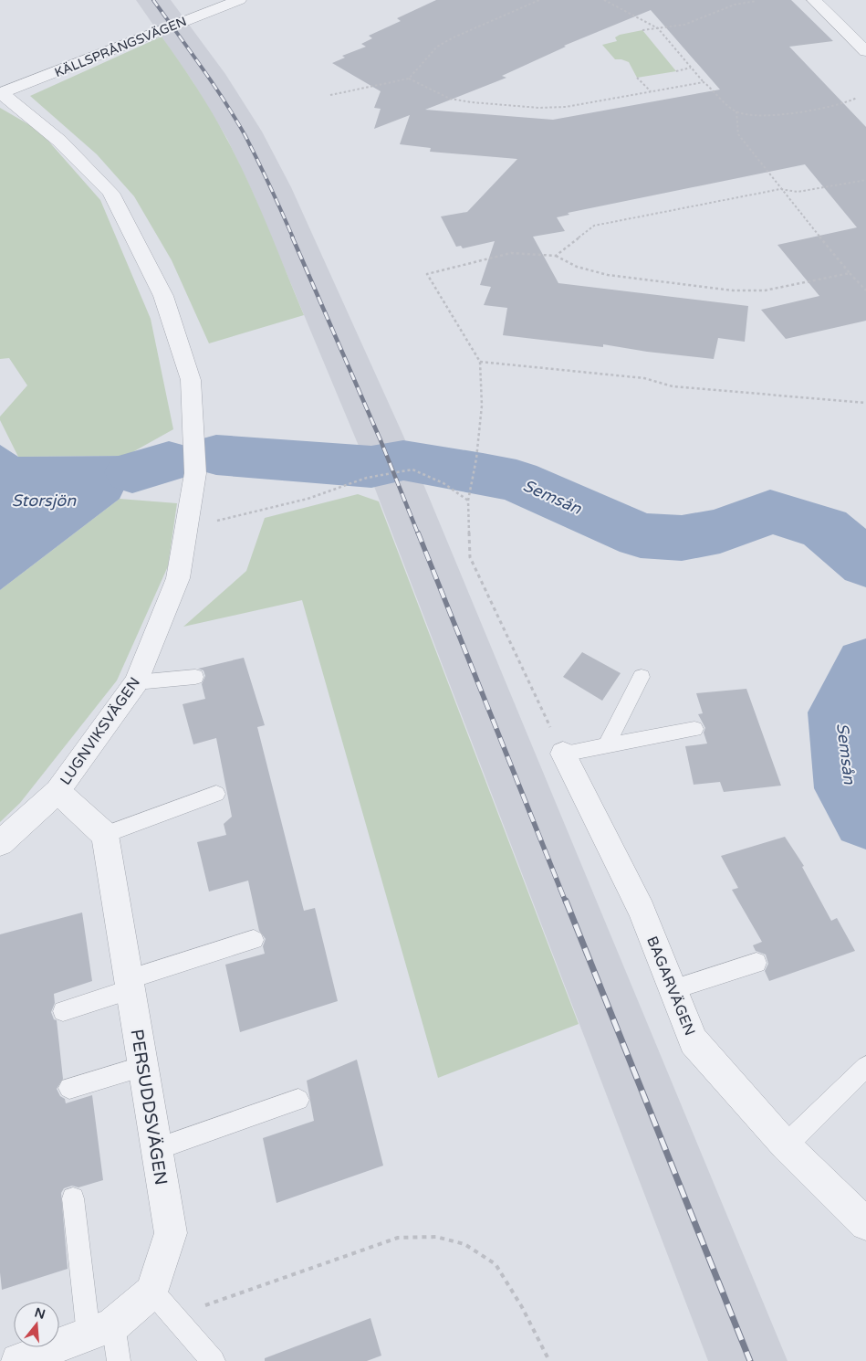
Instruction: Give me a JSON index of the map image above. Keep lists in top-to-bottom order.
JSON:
{
  "streets": {
    "street": [
      "KÄLLSPRÅNGSVÄGEN",
      "LUGNVIKSVÄGEN",
      "BAGARVÄGEN",
      "PERSUDDSVÄGEN"
    ]
  },
  "crossings": [
    ["KÄLLSPRÅNGSVÄGEN", "LUGNVIKSVÄGEN"]
  ],
  "water": ["Semsån", "Storsjön"],
  "north": "top"
}
